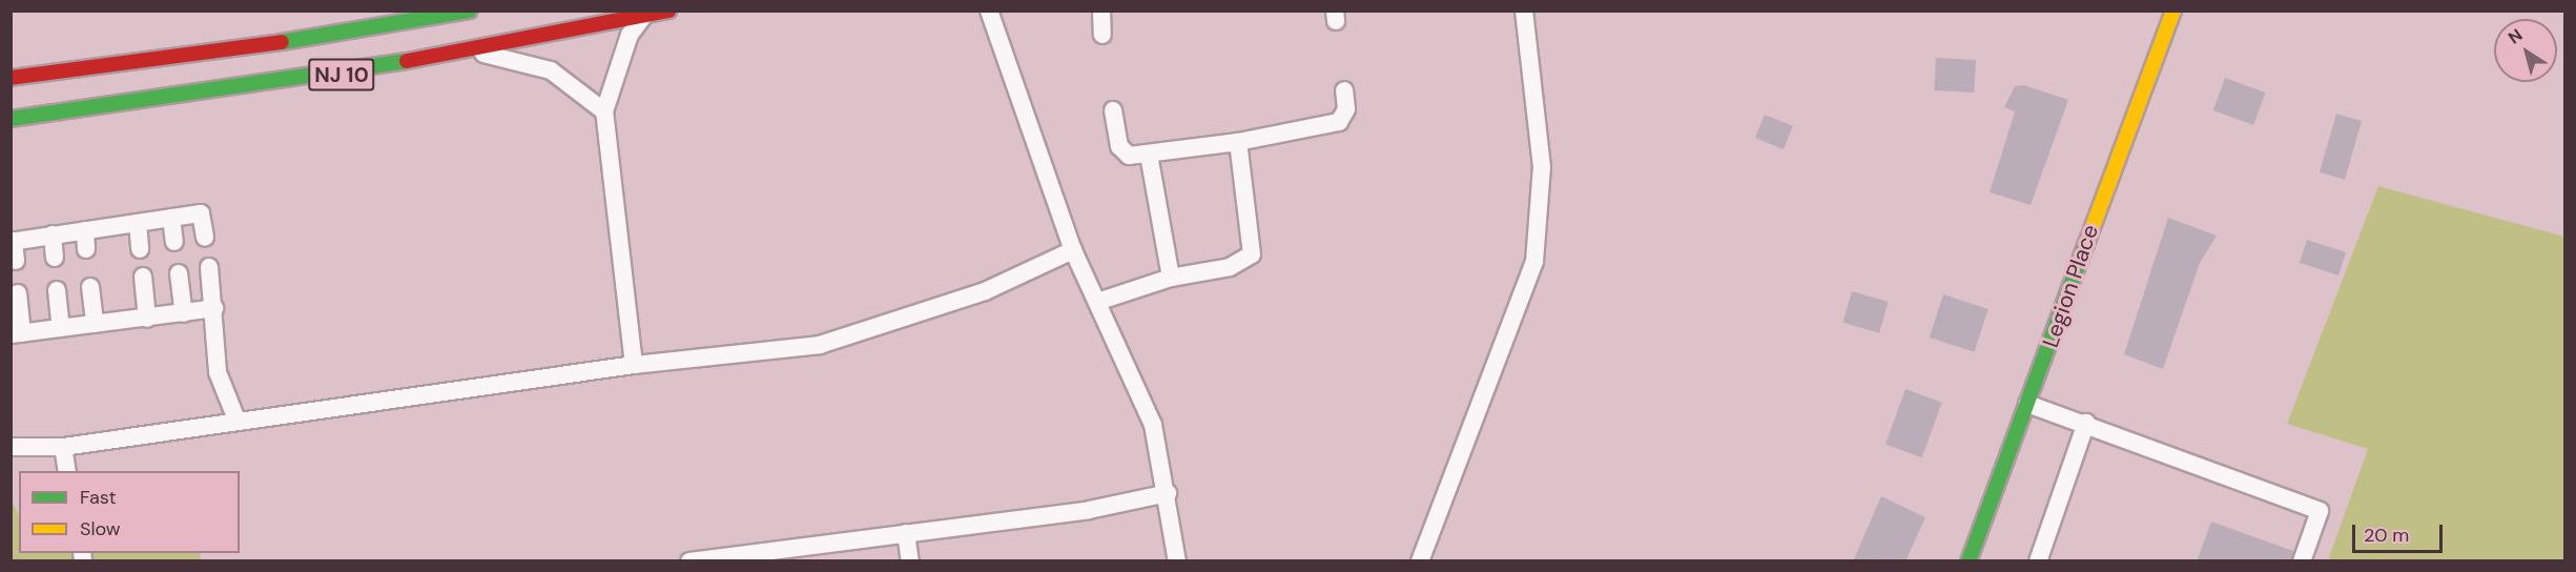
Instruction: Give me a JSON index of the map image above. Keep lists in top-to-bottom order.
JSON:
{
  "streets": {
    "main road": ["NJ 10", "Legion Place"]
  },
  "legend": ["Fast", "Slow"],
  "scale_bar": "20 m",
  "north": "top left"
}
